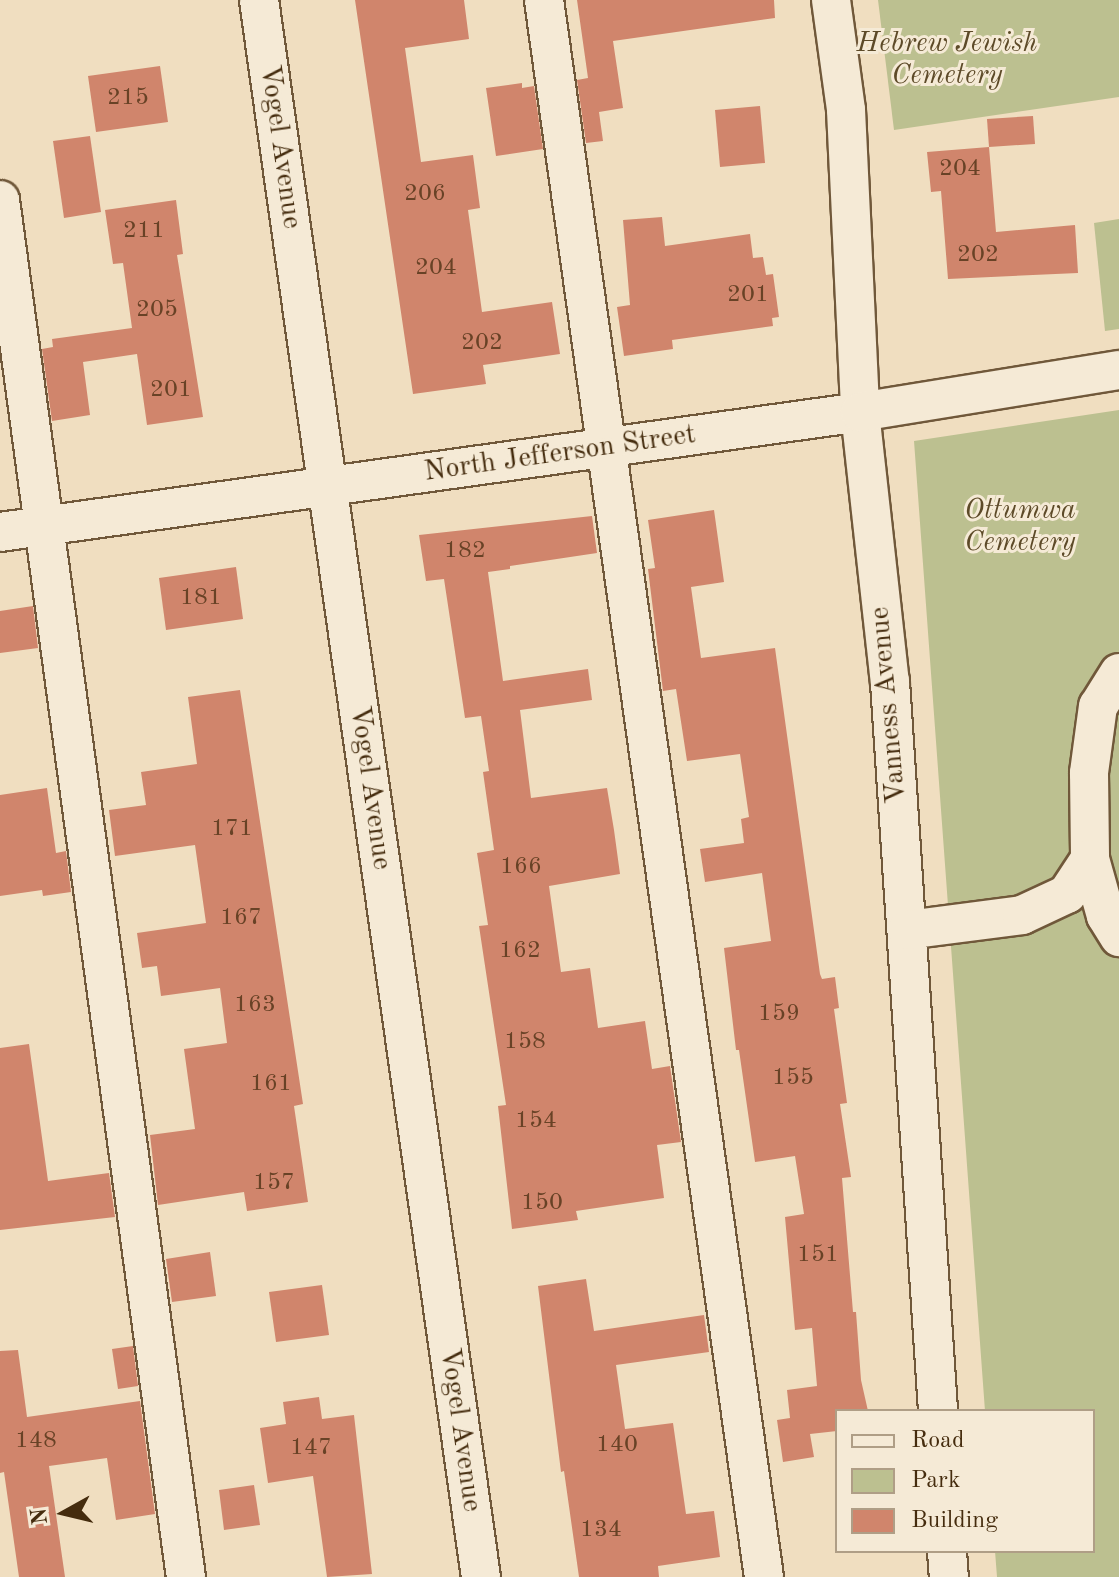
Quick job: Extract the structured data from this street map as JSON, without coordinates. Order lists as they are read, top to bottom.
{
  "streets": {
    "street": ["Vogel Avenue", "North Jefferson Street", "Vanness Avenue"]
  },
  "crossings": [
    ["Vogel Avenue", "North Jefferson Street"],
    ["North Jefferson Street", "Vanness Avenue"]
  ],
  "parks": ["Hebrew Jewish Cemetery", "Ottumwa Cemetery"],
  "house_numbers": [
    "215",
    "204",
    "206",
    "211",
    "202",
    "204",
    "201",
    "205",
    "202",
    "201",
    "182",
    "181",
    "171",
    "166",
    "167",
    "162",
    "163",
    "159",
    "158",
    "155",
    "161",
    "154",
    "157",
    "150",
    "151",
    "148",
    "140",
    "147",
    "134"
  ],
  "legend": ["Road", "Park", "Building"],
  "north": "left"
}
